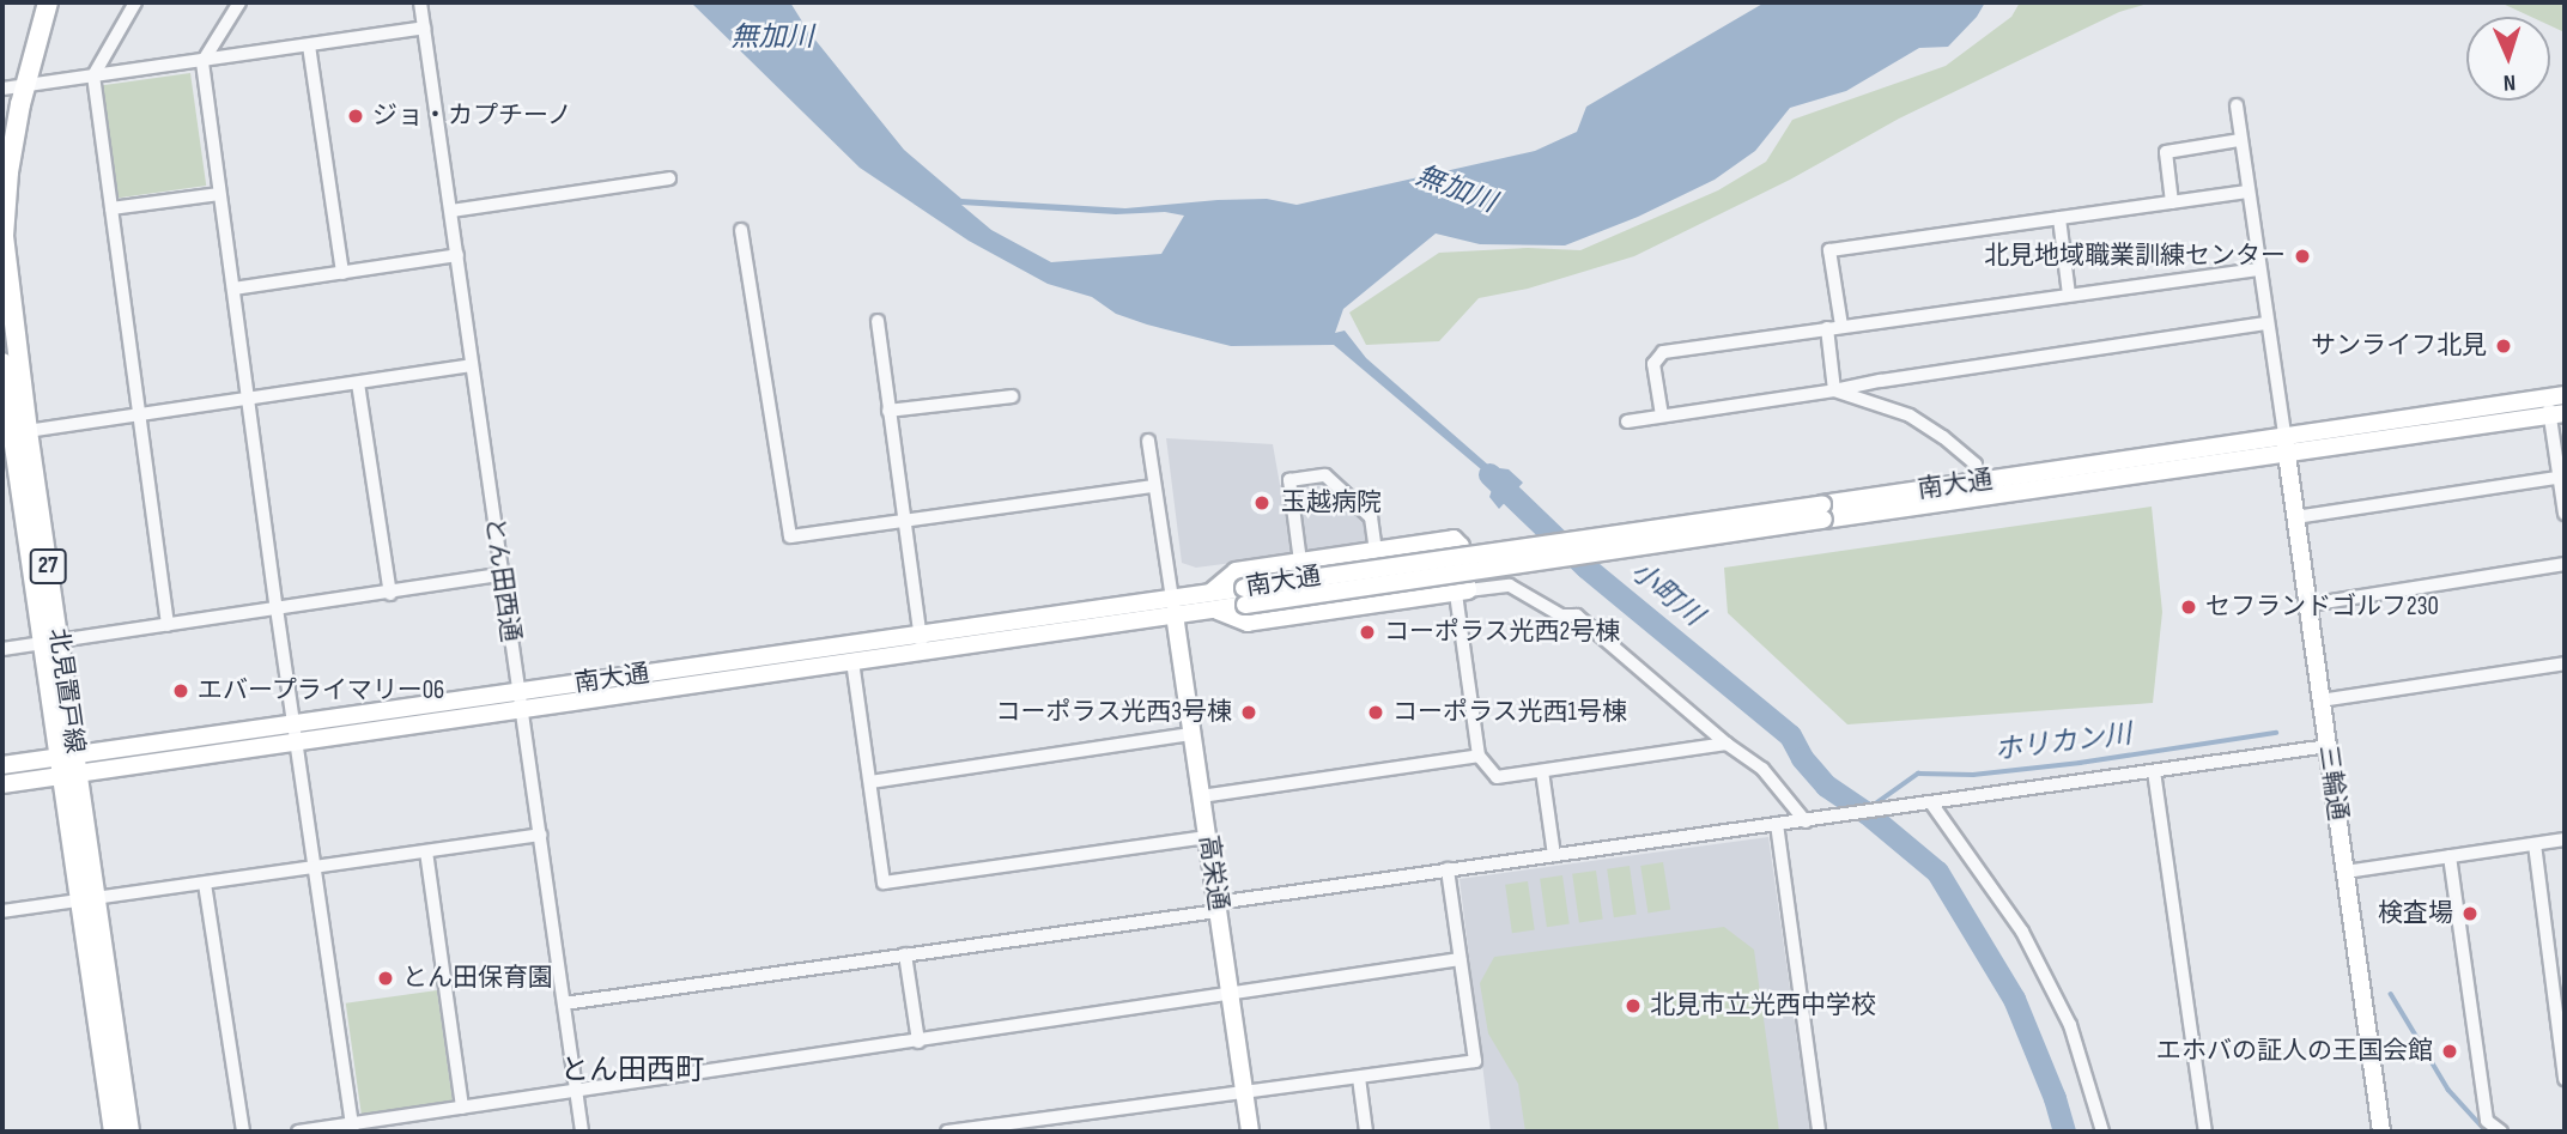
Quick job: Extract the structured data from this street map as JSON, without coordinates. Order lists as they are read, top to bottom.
{
  "streets": {
    "main road": ["27", "北見置戸線"],
    "street": [
      "南大通",
      "とん田西通",
      "三輪通",
      "高栄通"
    ]
  },
  "crossings": [
    ["南大通", "とん田西通"],
    ["南大通", "北見置戸線"],
    ["南大通", "三輪通"],
    ["南大通", "高栄通"]
  ],
  "districts": ["とん田西町"],
  "water": ["無加川", "小町川", "ホリカン川"],
  "places": [
    "ジョ・カプチーノ",
    "北見地域職業訓練センター",
    "サンライフ北見",
    "玉越病院",
    "セフランドゴルフ230",
    "コーポラス光西2号棟",
    "エバープライマリー06",
    "コーポラス光西3号棟",
    "コーポラス光西1号棟",
    "検査場",
    "とん田保育園",
    "北見市立光西中学校",
    "エホバの証人の王国会館"
  ],
  "north": "bottom"
}
